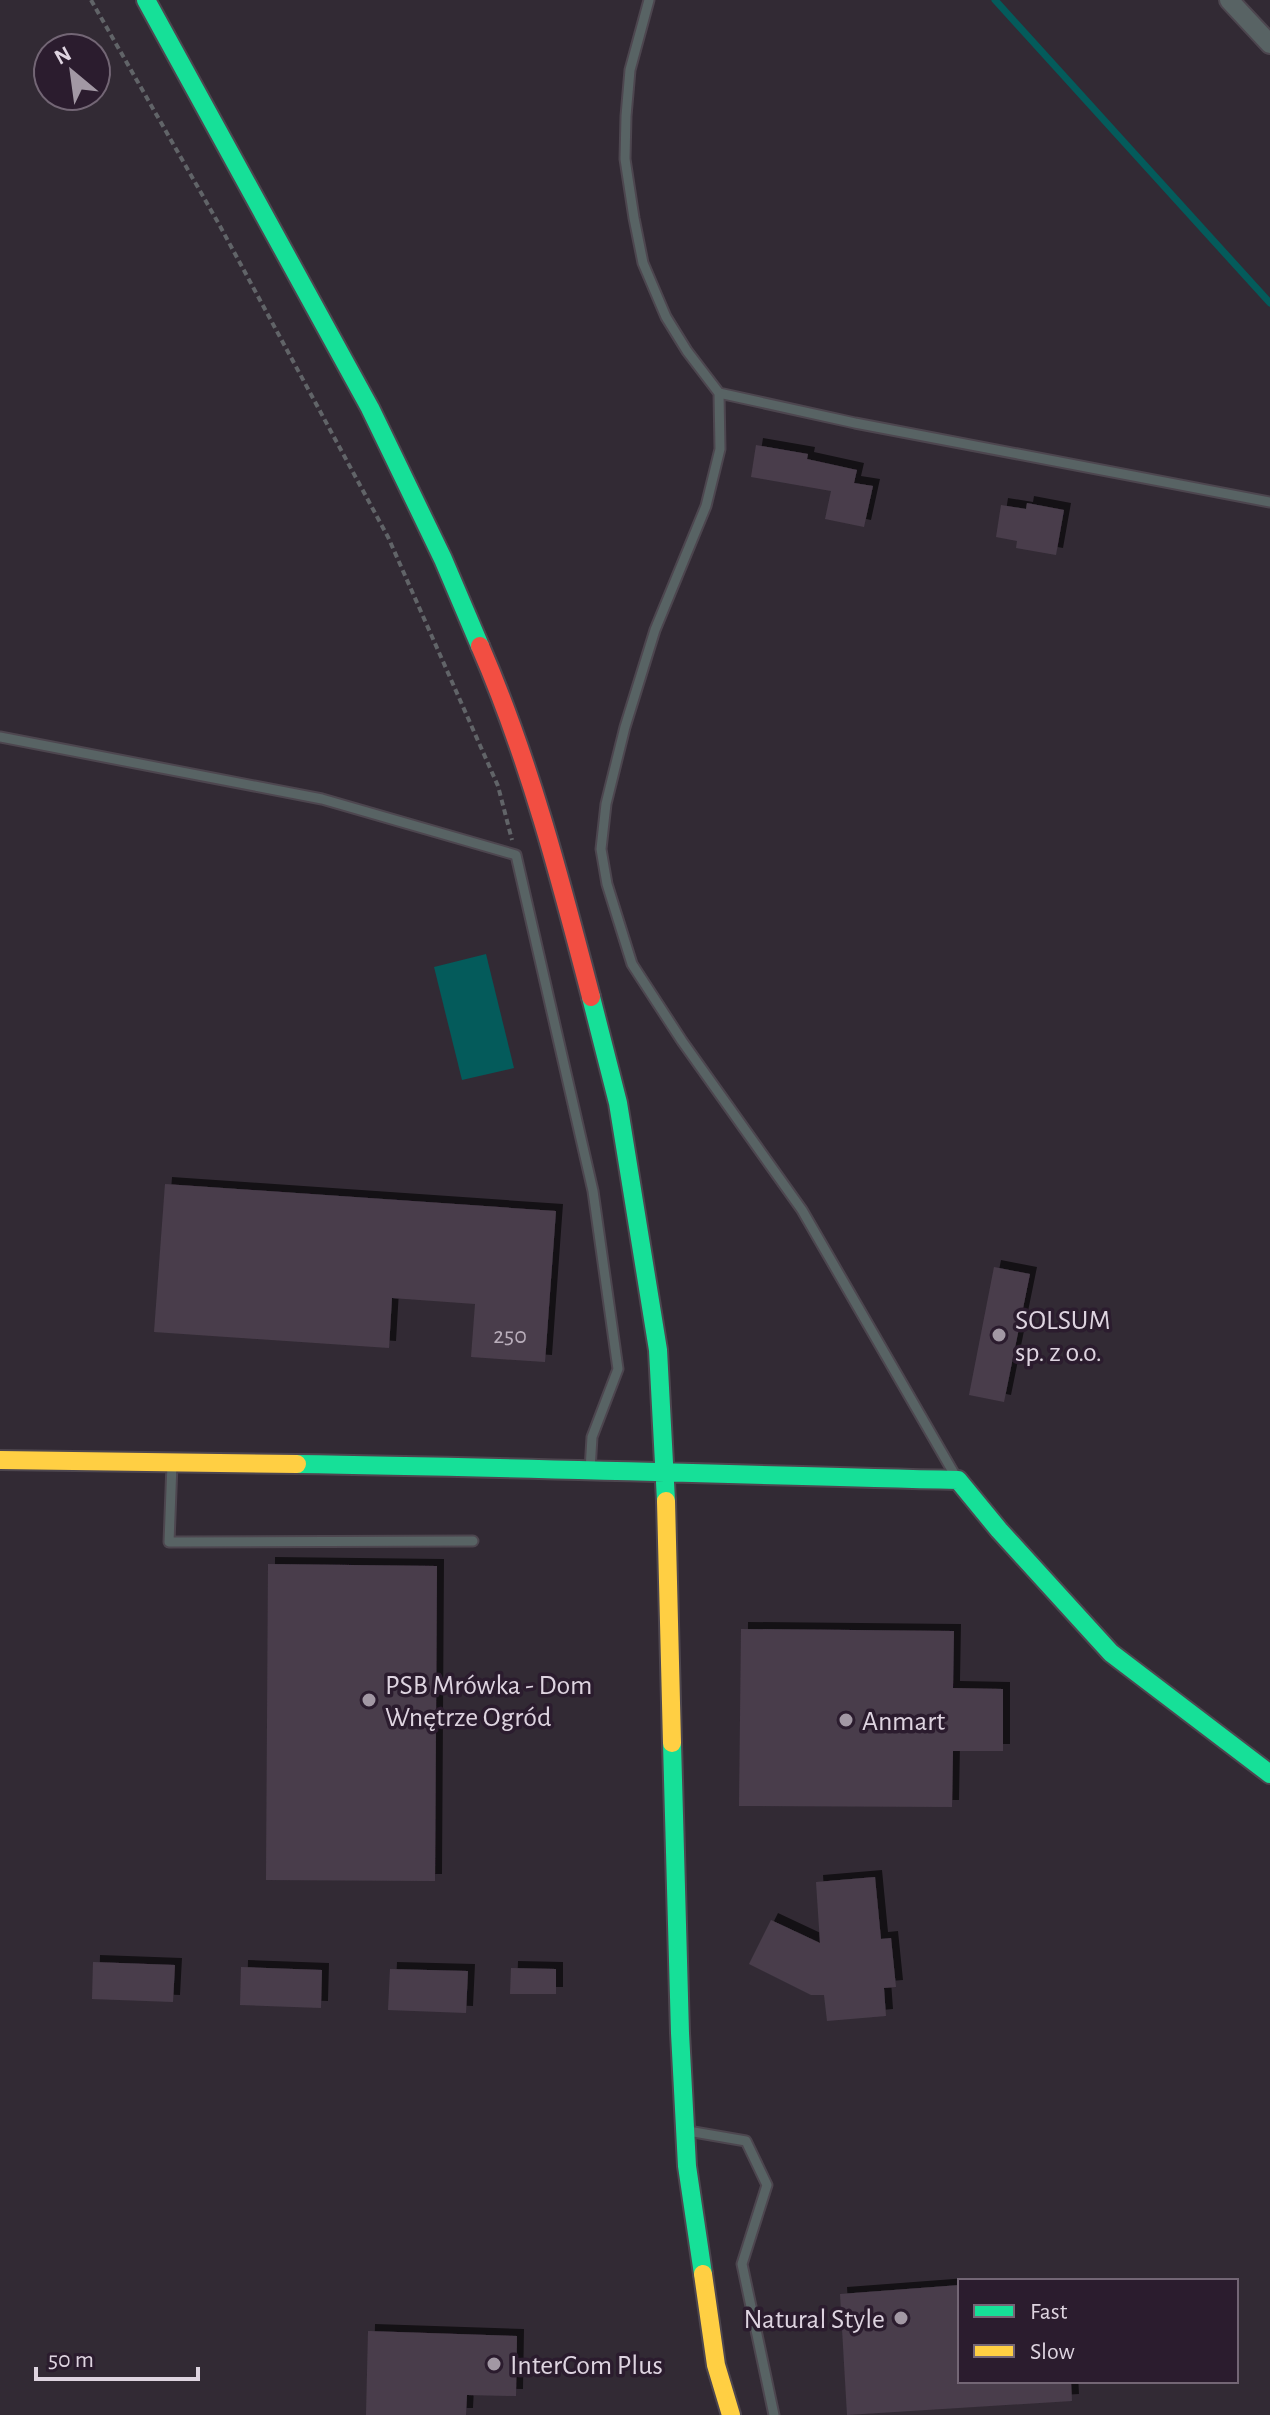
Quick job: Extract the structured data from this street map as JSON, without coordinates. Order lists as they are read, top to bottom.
{
  "places": [
    "SOLSUM sp. z o.o.",
    "PSB Mrówka - Dom Wnętrze Ogród",
    "Anmart",
    "Natural Style",
    "InterCom Plus"
  ],
  "house_numbers": ["250"],
  "legend": ["Fast", "Slow"],
  "scale_bar": "50 m",
  "north": "top left"
}
